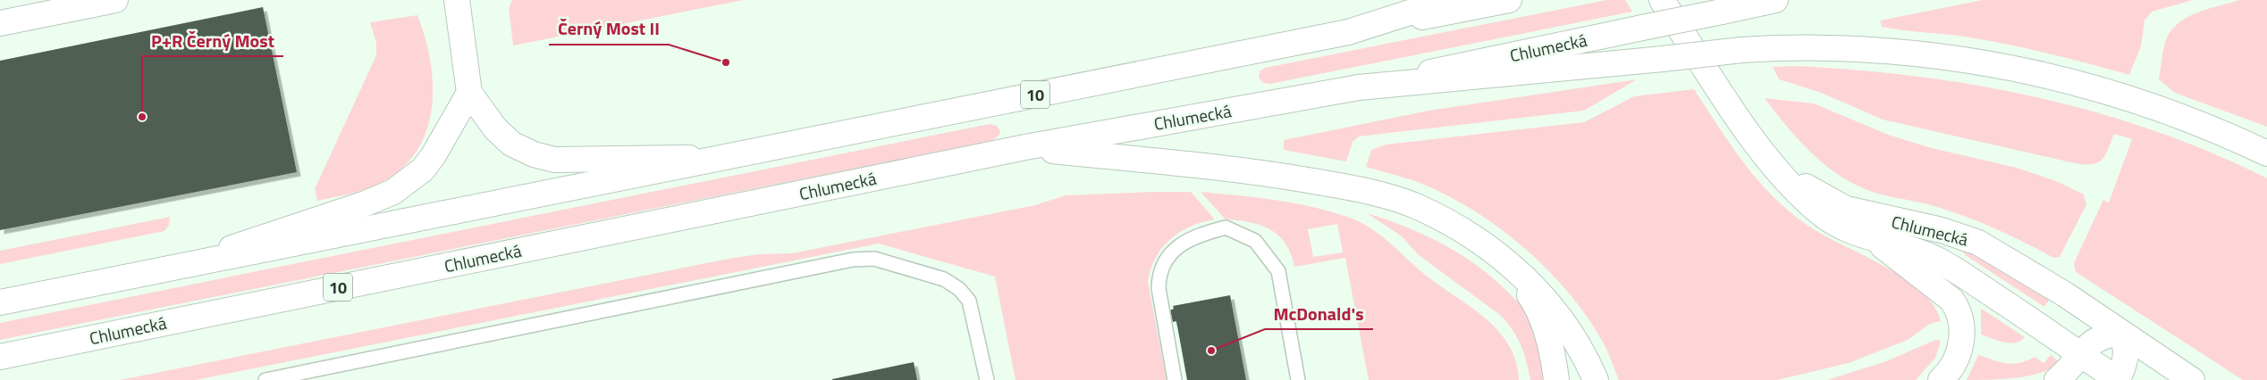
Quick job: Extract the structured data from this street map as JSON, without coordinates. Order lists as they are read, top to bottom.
{
  "streets": {
    "main road": ["Chlumecká", "10"]
  },
  "places": ["Černý Most II", "P+R Černý Most", "McDonald's"]
}
